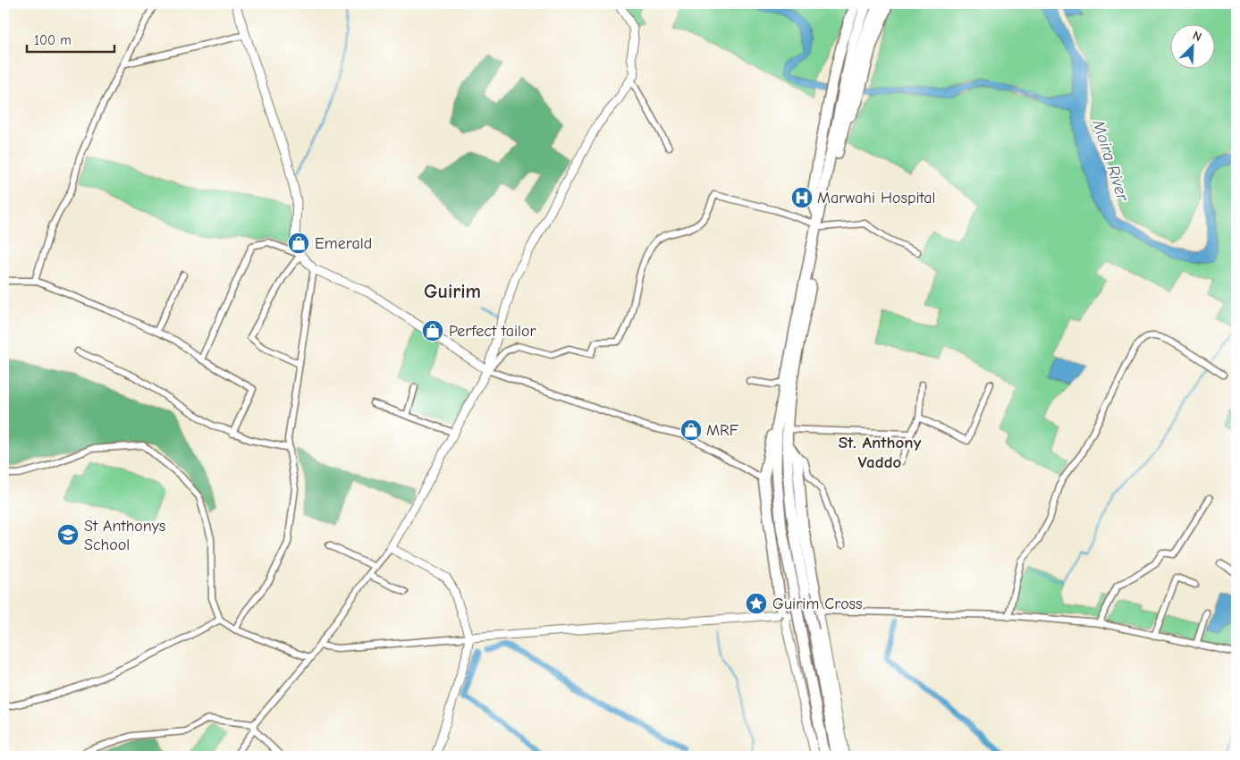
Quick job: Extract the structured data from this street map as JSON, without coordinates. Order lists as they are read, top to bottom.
{
  "districts": ["Guirim", "St. Anthony Vaddo"],
  "water": ["Moira River"],
  "places": {
    "hospital": ["Marwahi Hospital"],
    "shop": ["Emerald", "Perfect tailor", "MRF"],
    "school or university": ["St Anthonys School"],
    "place": ["Guirim Cross"]
  },
  "scale_bar": "100 m",
  "north": "top right"
}
